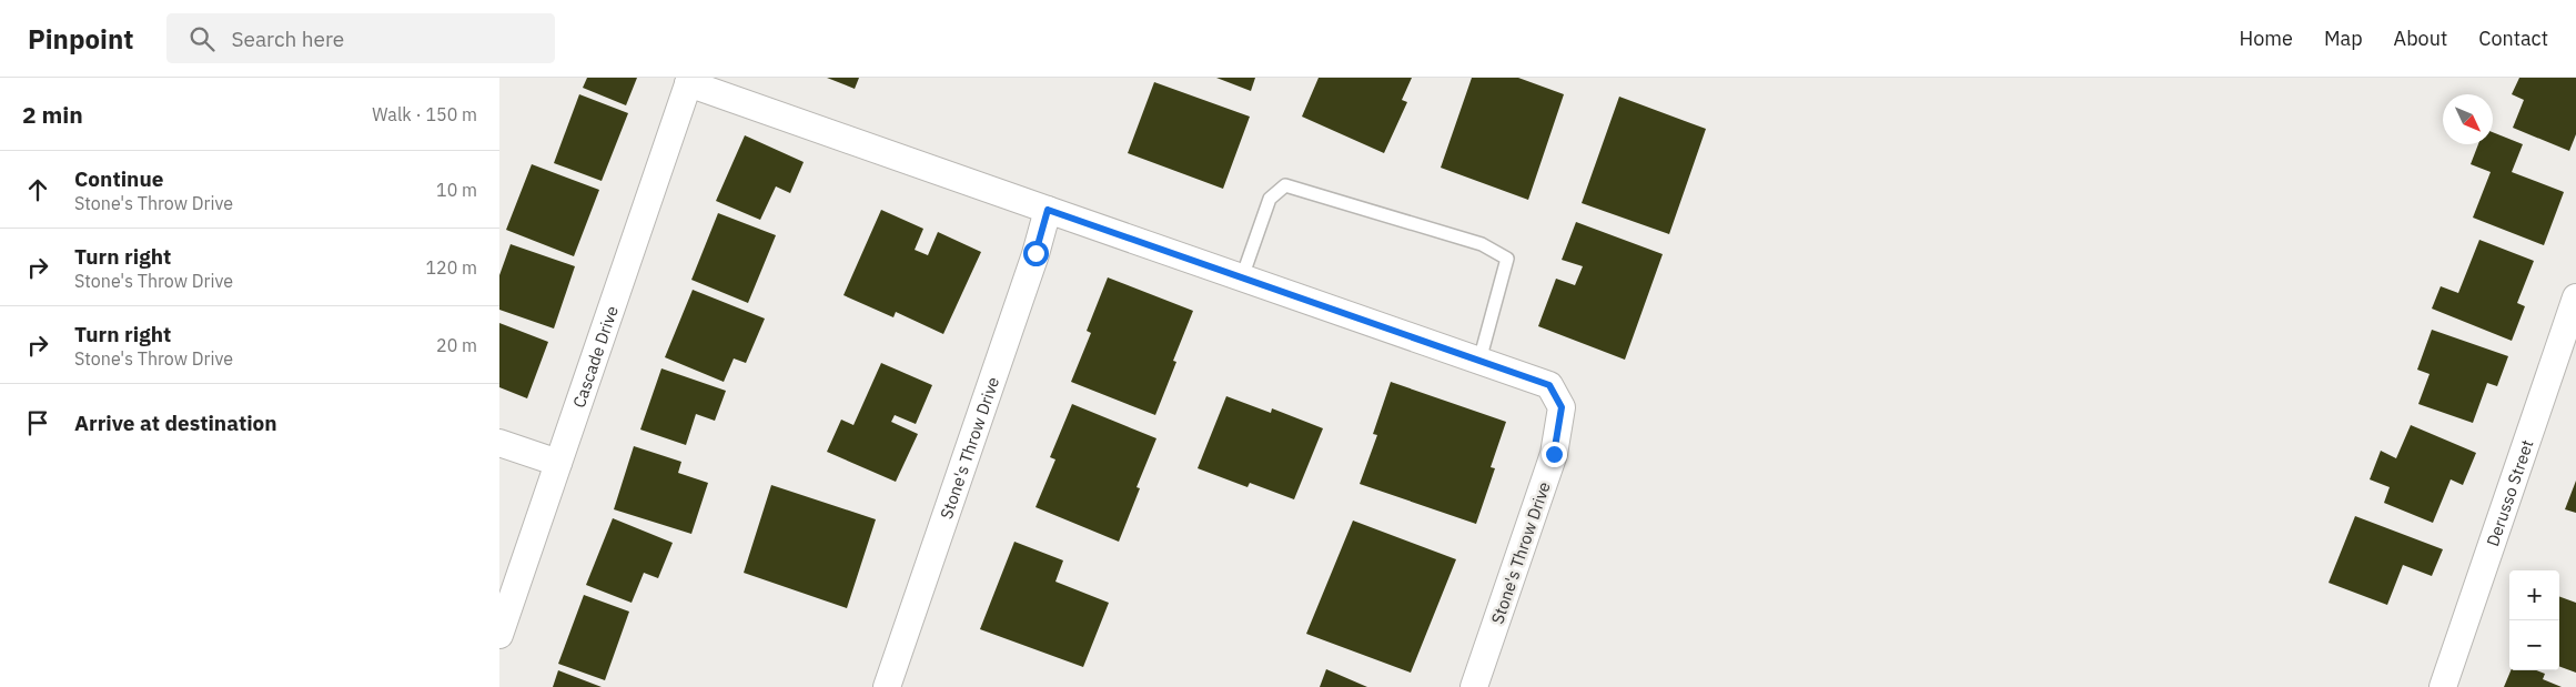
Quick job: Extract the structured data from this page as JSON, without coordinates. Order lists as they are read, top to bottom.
{
  "streets": {
    "street": ["Cascade Drive", "Stone's Throw Drive", "Derusso Street"]
  },
  "crossings": [
    ["Cascade Drive", "Stone's Throw Drive"]
  ],
  "north": "bottom right",
  "page": {
    "header": "Pinpoint",
    "search": "Search here",
    "nav": [
      "Home",
      "Map",
      "About",
      "Contact"
    ],
    "heading": ["2 min", "Walk · 150 m"],
    "list": [
      ["Continue", "Stone's Throw Drive", "10 m"],
      ["Turn right", "Stone's Throw Drive", "120 m"],
      ["Turn right", "Stone's Throw Drive", "20 m"],
      "Arrive at destination"
    ],
    "map_buttons": ["+", "−"]
  }
}
